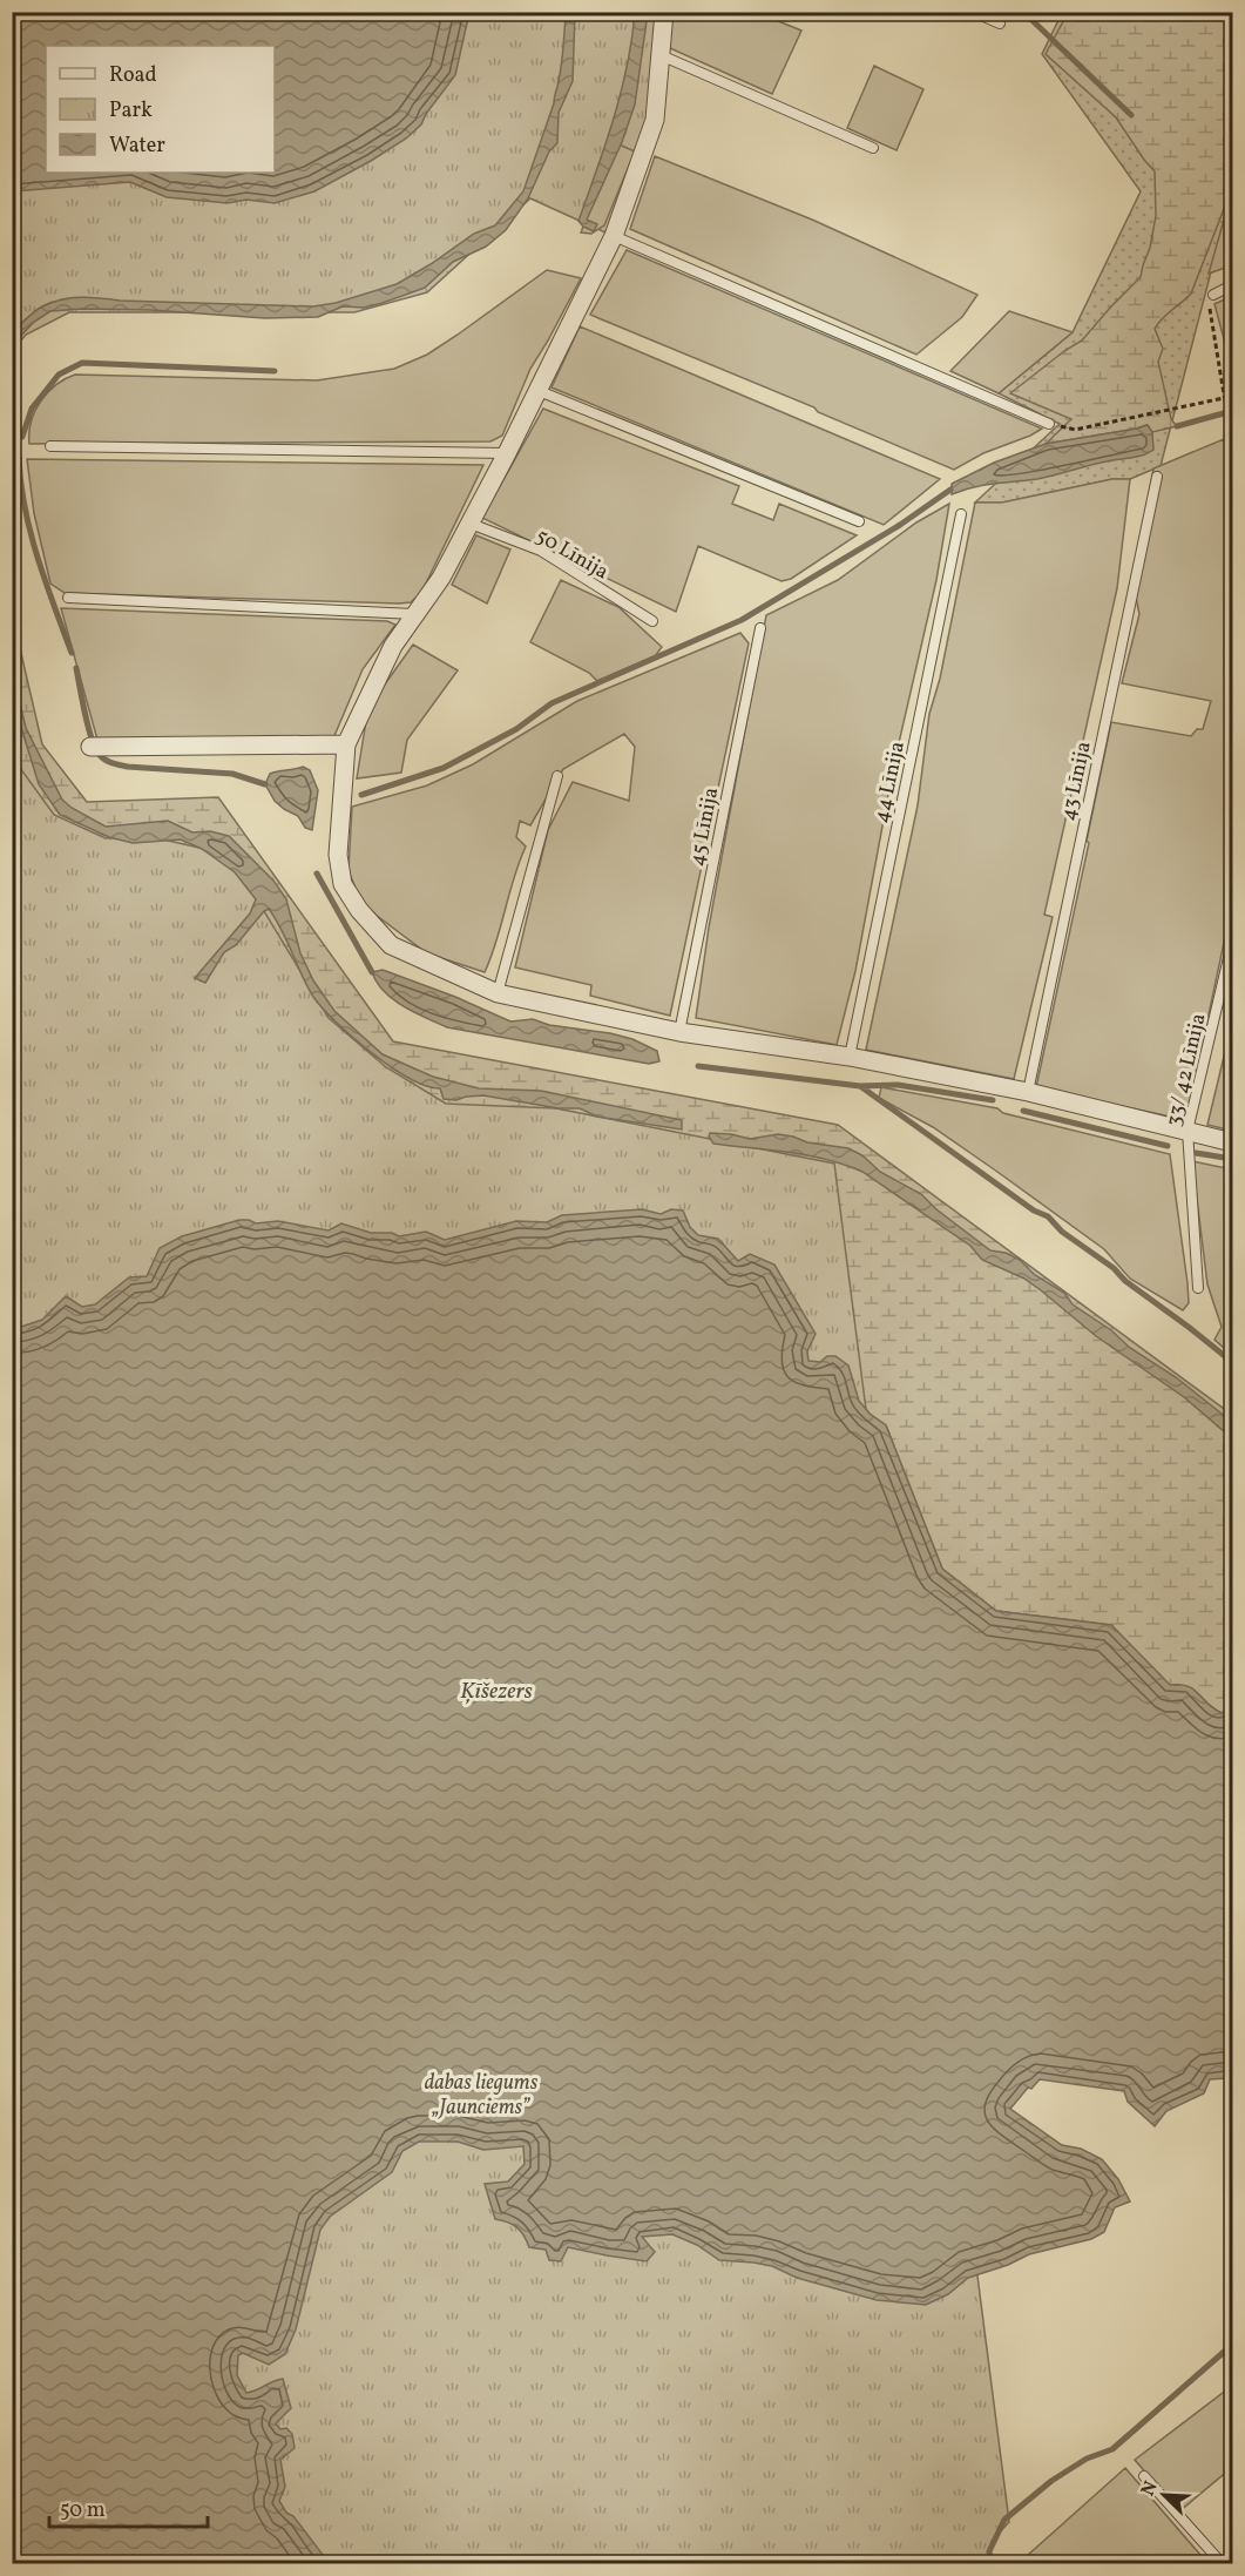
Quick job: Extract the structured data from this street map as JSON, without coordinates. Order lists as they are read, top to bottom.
{
  "streets": {
    "lane": [
      "50 Līnija",
      "43 Līnija",
      "44 Līnija",
      "45 Līnija",
      "33/ 42 Līnija"
    ]
  },
  "water": ["Ķīšezers"],
  "parks": ["dabas liegums „Jaunciems”"],
  "legend": ["Road", "Park", "Water"],
  "scale_bar": "50 m",
  "north": "top left"
}
